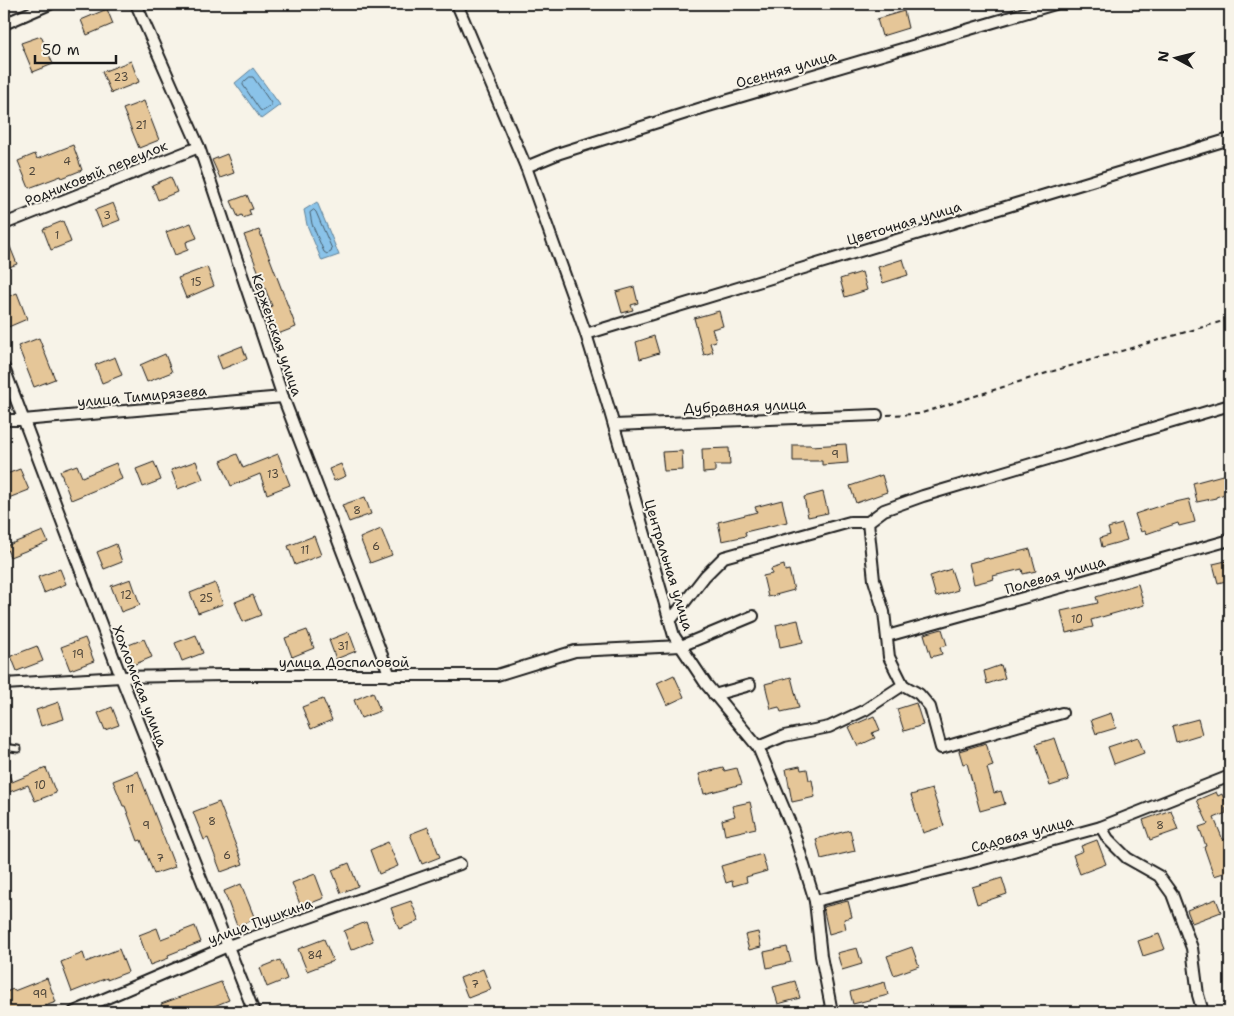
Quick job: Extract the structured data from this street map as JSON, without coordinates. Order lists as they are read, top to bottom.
{
  "streets": {
    "street": [
      "Осенняя улица",
      "Родниковый переулок",
      "Цветочная улица",
      "Керженская улица",
      "улица Тимирязева",
      "Дубравная улица",
      "Центральная улица",
      "Полевая улица",
      "улица Доспаловой",
      "Хохломская улица",
      "Садовая улица",
      "улица Пушкина"
    ]
  },
  "crossings": [
    ["Осенняя улица", "Центральная улица"],
    ["Родниковый переулок", "Керженская улица"],
    ["Цветочная улица", "Центральная улица"],
    ["Керженская улица", "улица Тимирязева"],
    ["Керженская улица", "улица Доспаловой"],
    ["улица Тимирязева", "Хохломская улица"],
    ["Дубравная улица", "Центральная улица"],
    ["Центральная улица", "улица Доспаловой"],
    ["Центральная улица", "Садовая улица"],
    ["улица Доспаловой", "Хохломская улица"],
    ["Хохломская улица", "улица Пушкина"]
  ],
  "house_numbers": [
    "23",
    "21",
    "4",
    "2",
    "3",
    "1",
    "15",
    "9",
    "13",
    "8",
    "6",
    "11",
    "12",
    "25",
    "10",
    "31",
    "19",
    "10",
    "11",
    "8",
    "9",
    "8",
    "6",
    "7",
    "84",
    "7",
    "99"
  ],
  "scale_bar": "50 m",
  "north": "left"
}
